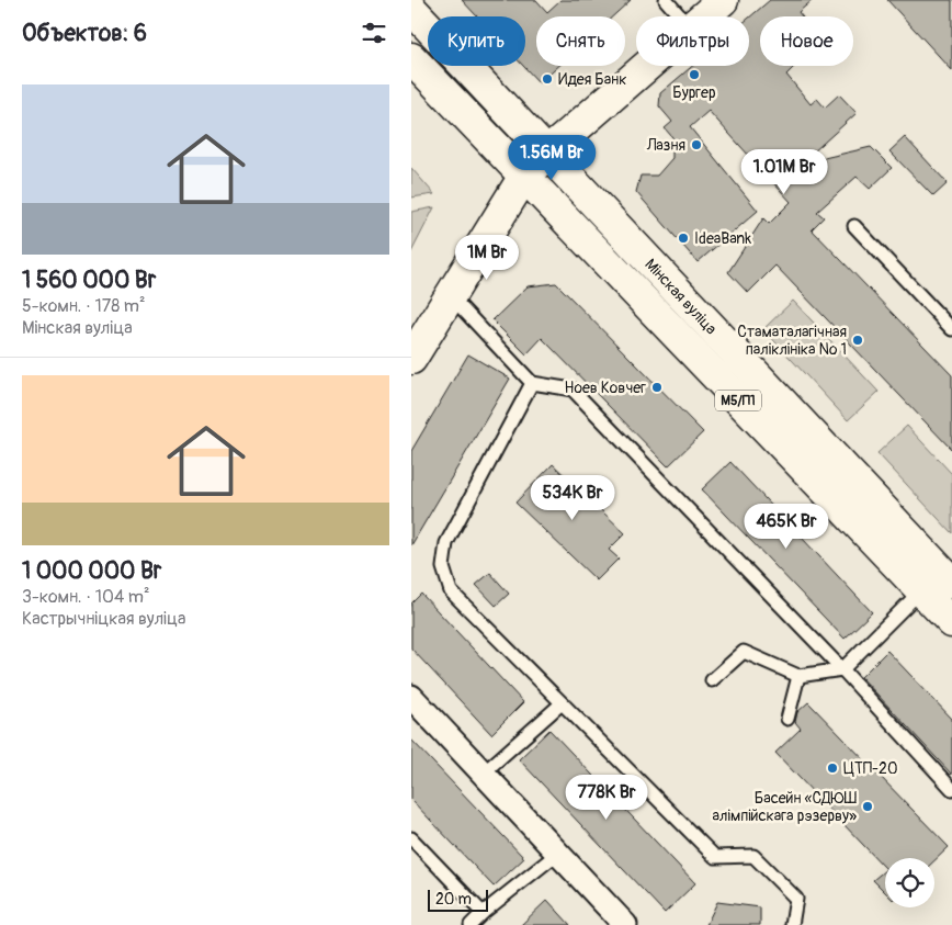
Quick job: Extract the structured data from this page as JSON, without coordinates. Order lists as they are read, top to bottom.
{
  "streets": {
    "main road": ["Мінская вуліца", "М5/П1"]
  },
  "places": [
    "Бургер",
    "Идея Банк",
    "Лазня",
    "IdeaBank",
    "Стаматалагічная паліклініка № 1",
    "Ноев Ковчег",
    "ЦТП-20",
    "Басейн «СДЮШ алімпійскага рэзерву»"
  ],
  "scale_bar": "20 m",
  "page": {
    "heading": "Объектов: 6",
    "chip": [
      "Купить",
      "Снять",
      "Фильтры",
      "Новое"
    ],
    "list": [
      {
        "name": "1 560 000 Br",
        "note": "5-комн. · 178 m² · Мінская вуліца"
      },
      {
        "name": "1 000 000 Br",
        "note": "3-комн. · 104 m² · Кастрычніцкая вуліца"
      }
    ],
    "price": [
      "1.56M Br",
      "1.01M Br",
      "1M Br",
      "534K Br",
      "465K Br",
      "778K Br"
    ],
    "scale": "20 m"
  }
}
